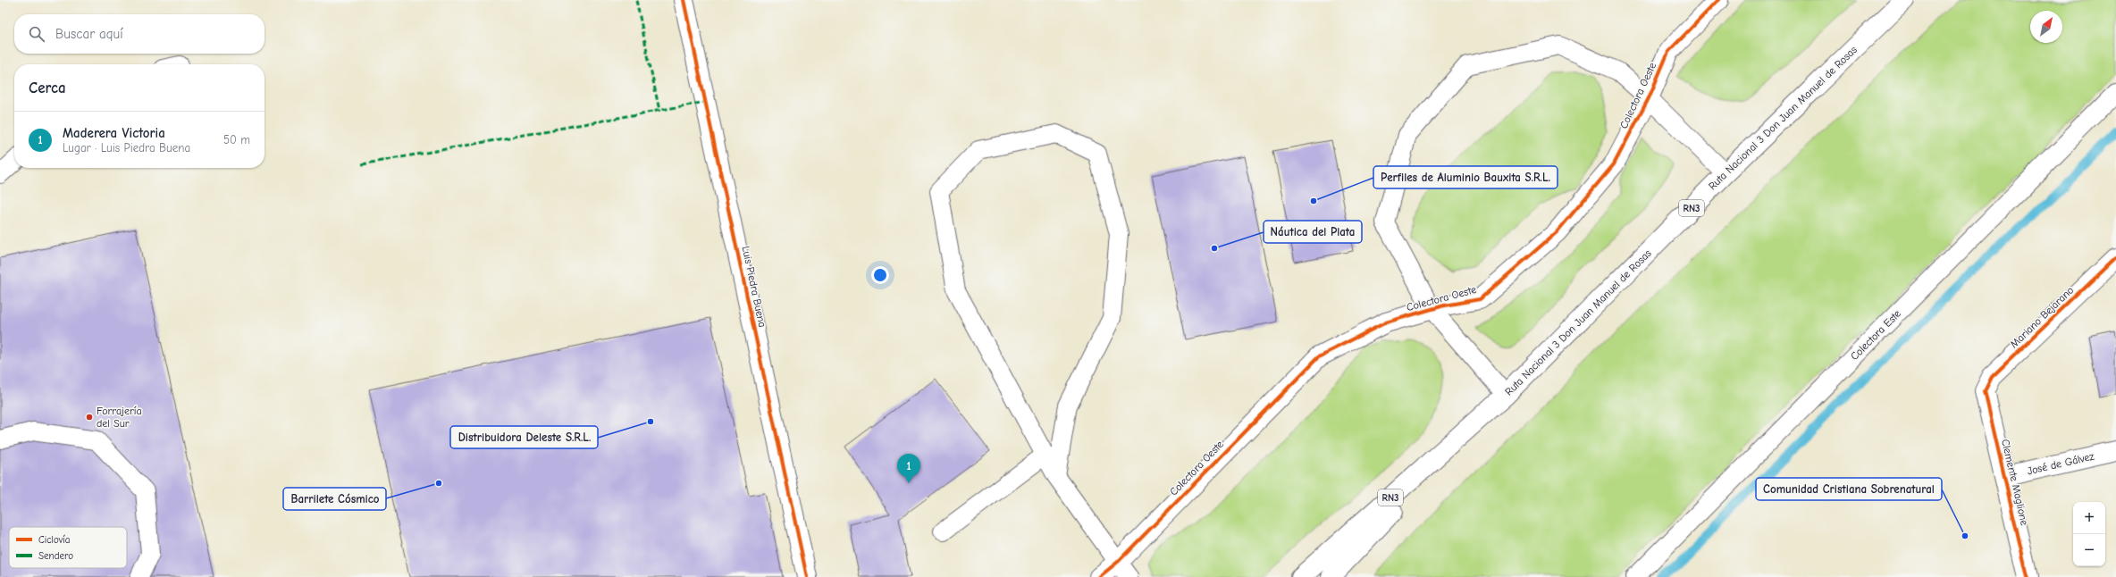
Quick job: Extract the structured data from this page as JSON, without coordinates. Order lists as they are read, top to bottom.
{
  "streets": {
    "main road": [
      "Colectora Oeste",
      "Ruta Nacional 3 Don Juan Manuel de Rosas",
      "RN3",
      "Luis Piedra Buena",
      "Mariano Bejarano",
      "José de Gálvez",
      "Clemente Maglione"
    ],
    "lane": ["Colectora Este"]
  },
  "crossings": [
    ["Mariano Bejarano", "Clemente Maglione"],
    ["José de Gálvez", "Clemente Maglione"]
  ],
  "places": [
    "Perfiles de Aluminio Bauxita S.R.L.",
    "Náutica del Plata",
    "Forrajería del Sur",
    "Distribuidora Deleste S.R.L.",
    "Barrilete Cósmico",
    "Comunidad Cristiana Sobrenatural"
  ],
  "legend": ["Ciclovía", "Sendero"],
  "north": "top right",
  "page": {
    "search": "Buscar aquí",
    "heading": "Cerca",
    "list": [
      {
        "mark": "1",
        "name": "Maderera Victoria",
        "note": "Lugar · Luis Piedra Buena",
        "value": "50 m"
      }
    ],
    "pins": "1",
    "map_buttons": ["+", "−"]
  }
}
